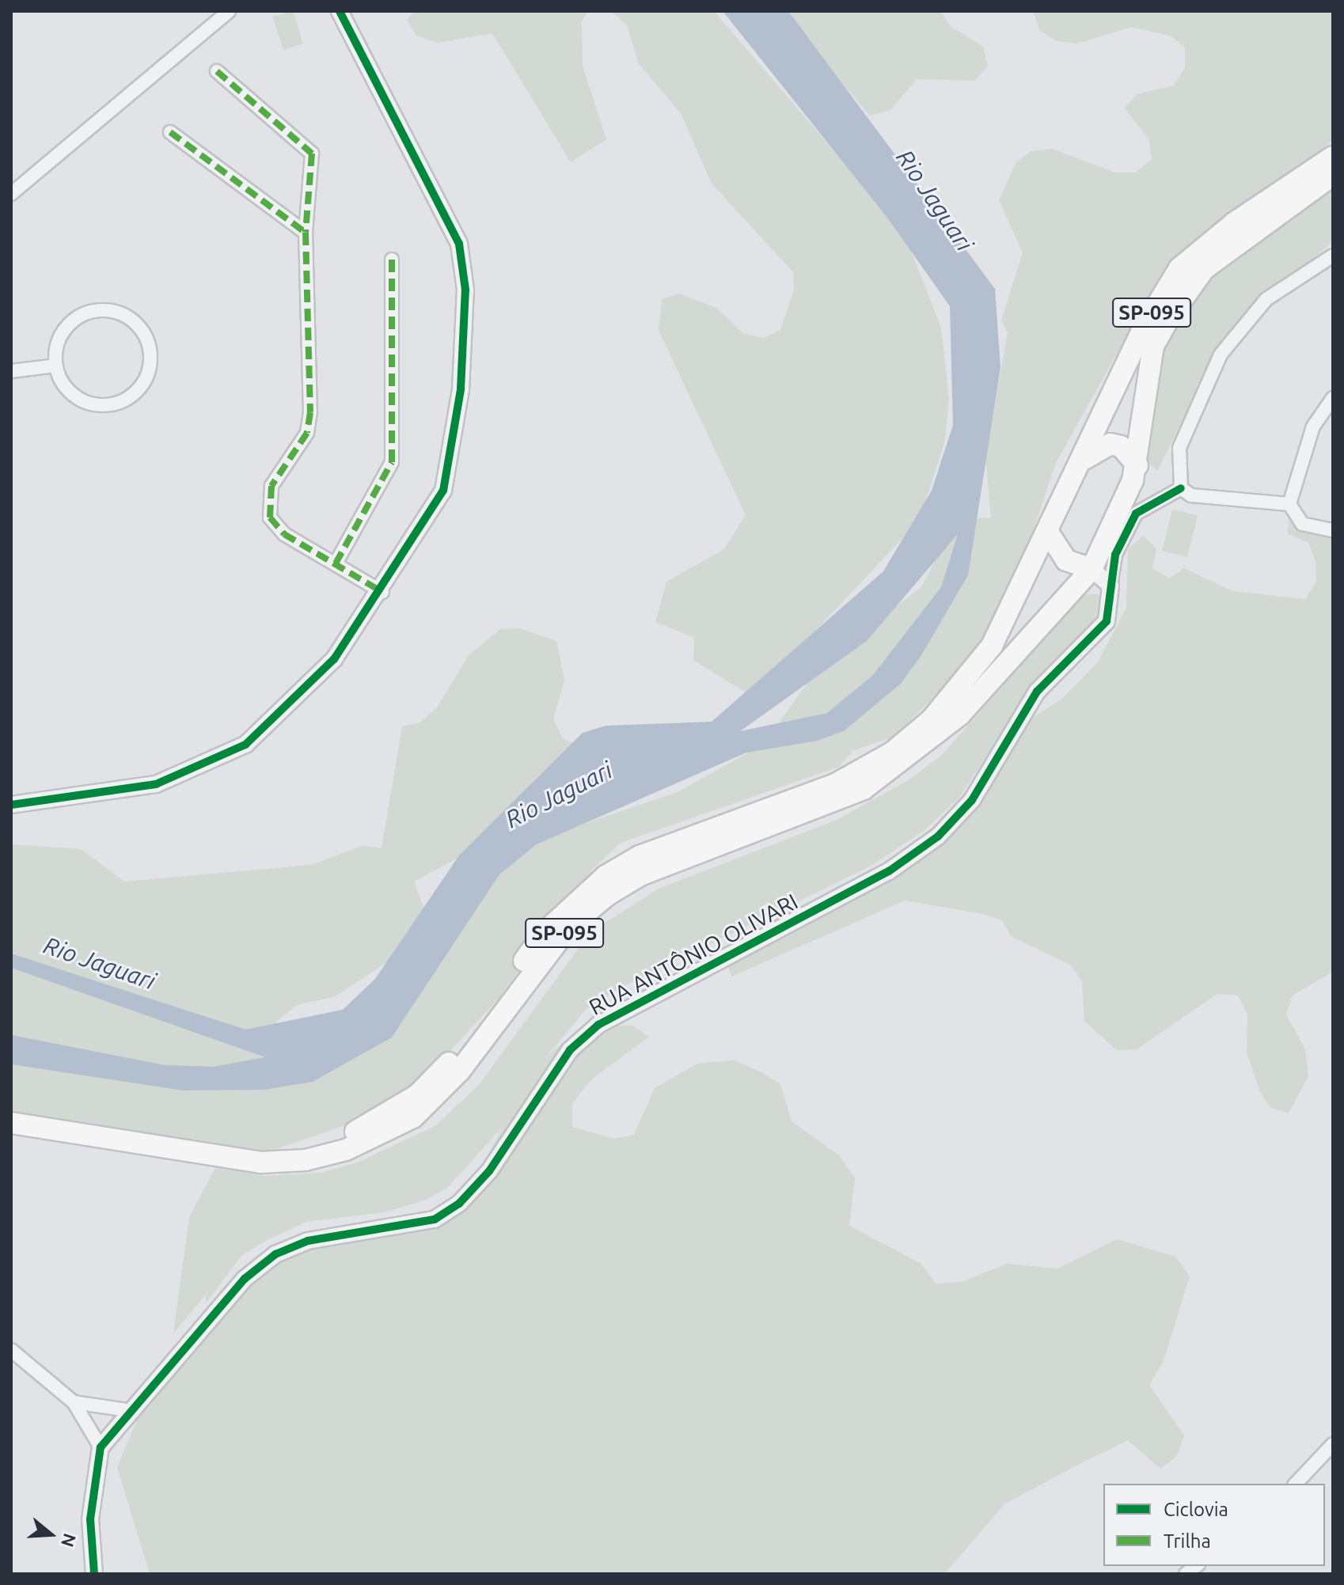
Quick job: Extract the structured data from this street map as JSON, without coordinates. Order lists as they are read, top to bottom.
{
  "streets": {
    "main road": ["SP-095"],
    "street": ["RUA ANTÔNIO OLIVARI"]
  },
  "water": ["Rio Jaguari"],
  "legend": ["Ciclovia", "Trilha"],
  "north": "right"
}
